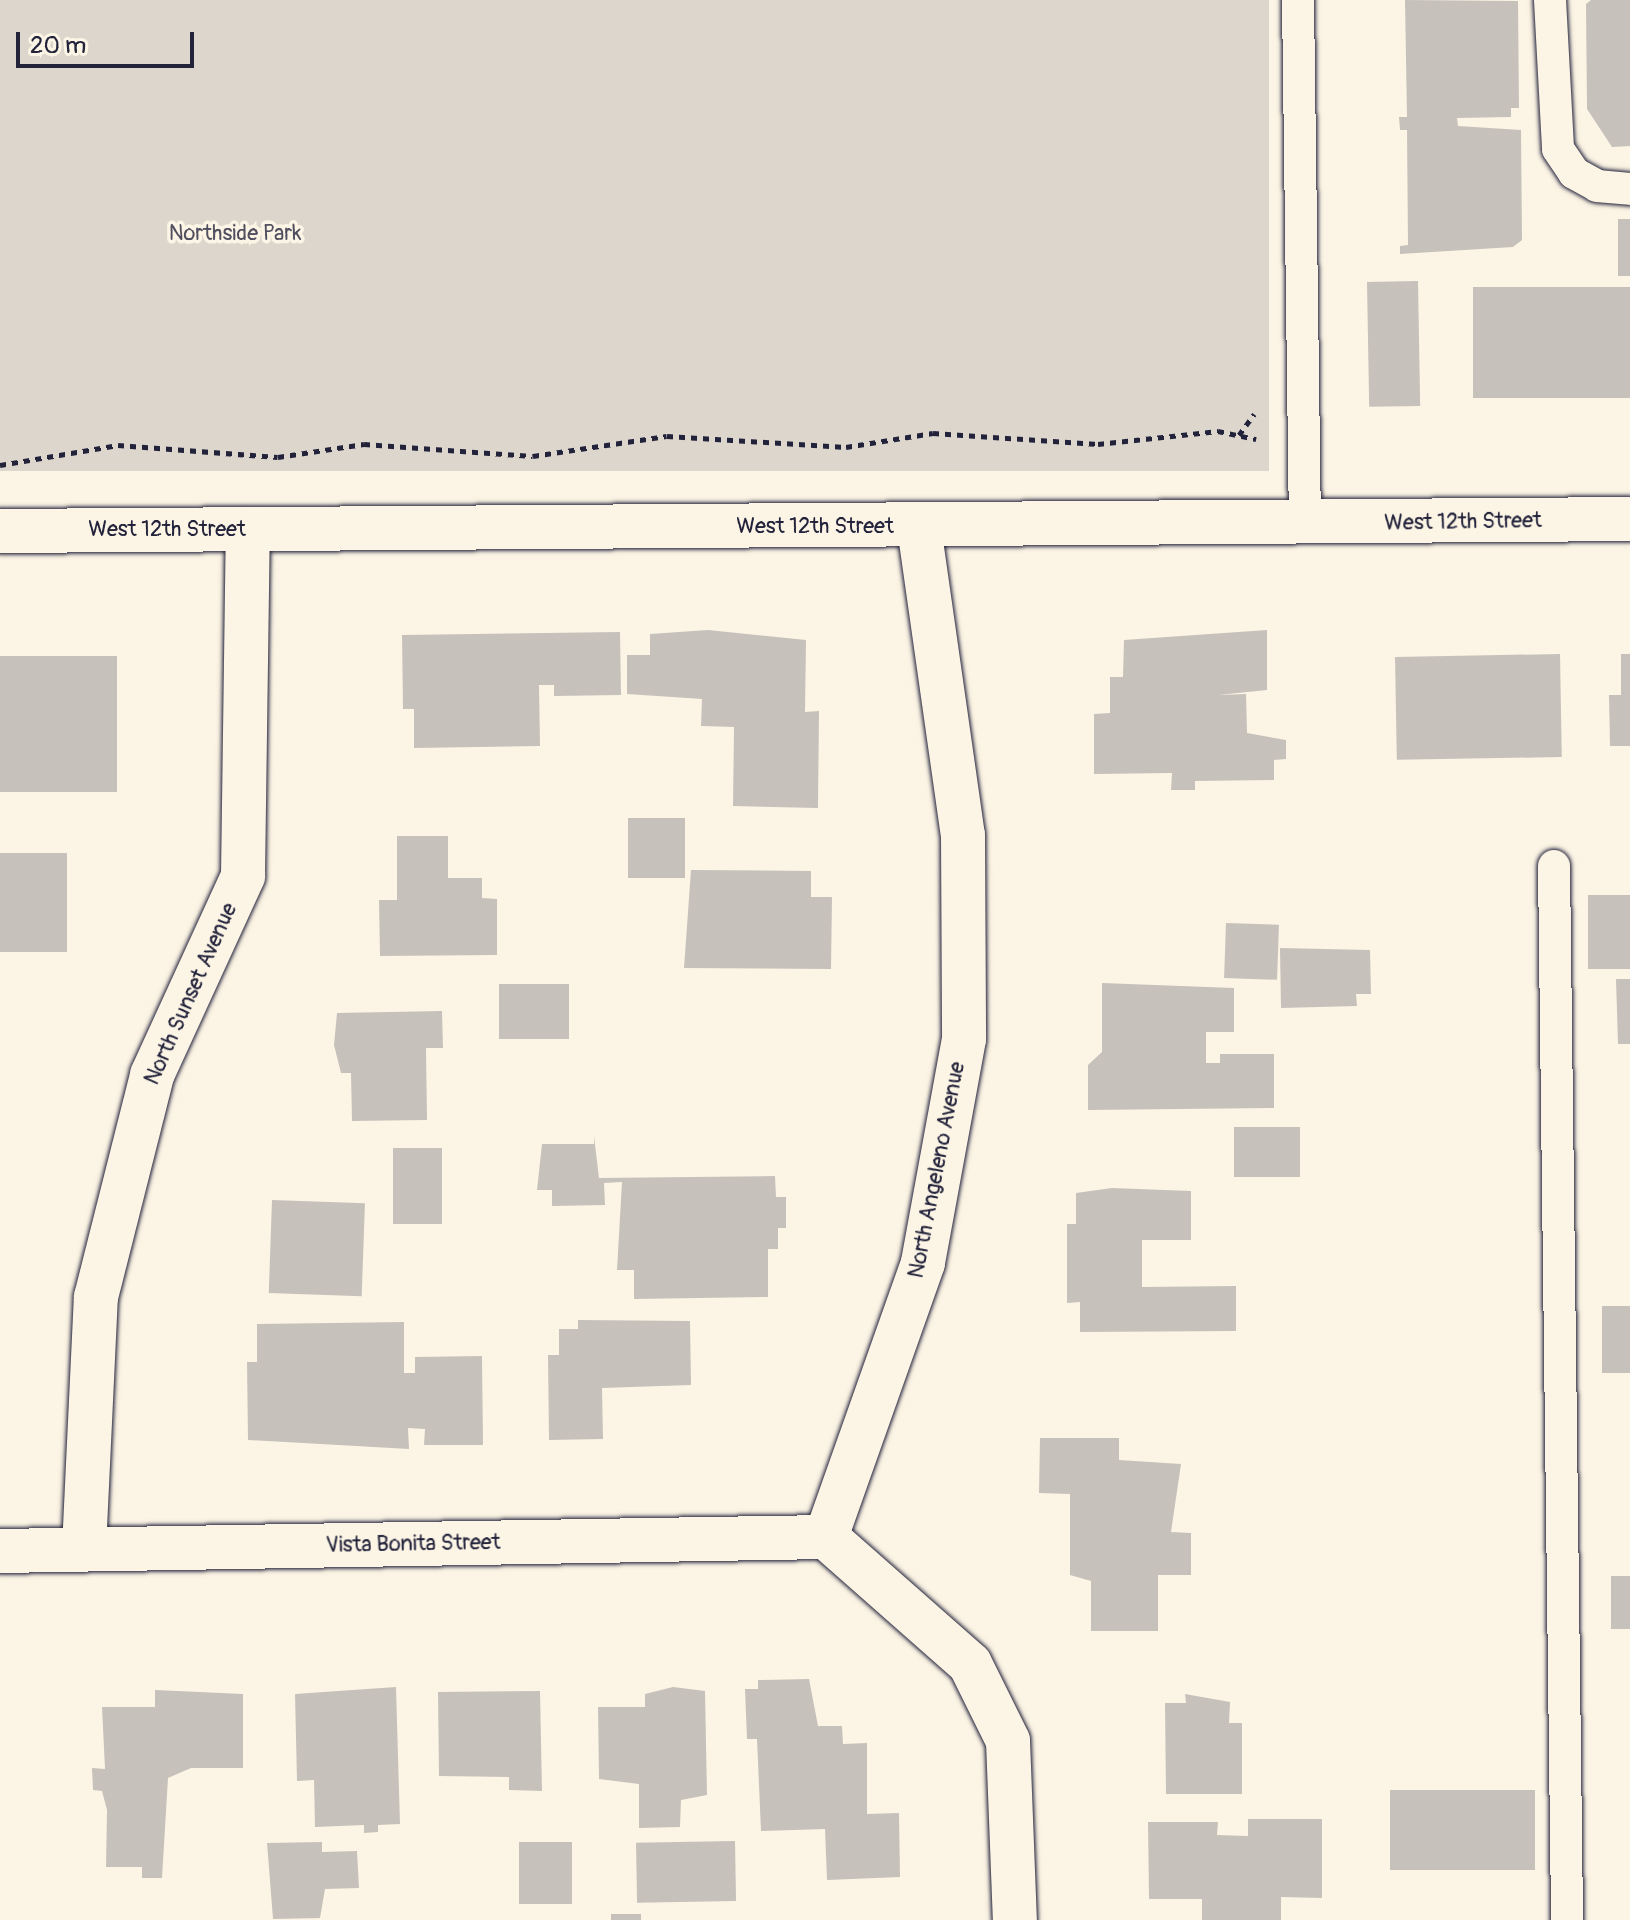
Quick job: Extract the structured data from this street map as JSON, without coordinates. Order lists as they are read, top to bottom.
{
  "streets": {
    "street": [
      "West 12th Street",
      "North Sunset Avenue",
      "North Angeleno Avenue",
      "Vista Bonita Street"
    ]
  },
  "crossings": [
    ["West 12th Street", "North Sunset Avenue"],
    ["West 12th Street", "North Angeleno Avenue"],
    ["North Sunset Avenue", "Vista Bonita Street"],
    ["North Angeleno Avenue", "Vista Bonita Street"]
  ],
  "parks": ["Northside Park"],
  "scale_bar": "20 m"
}
